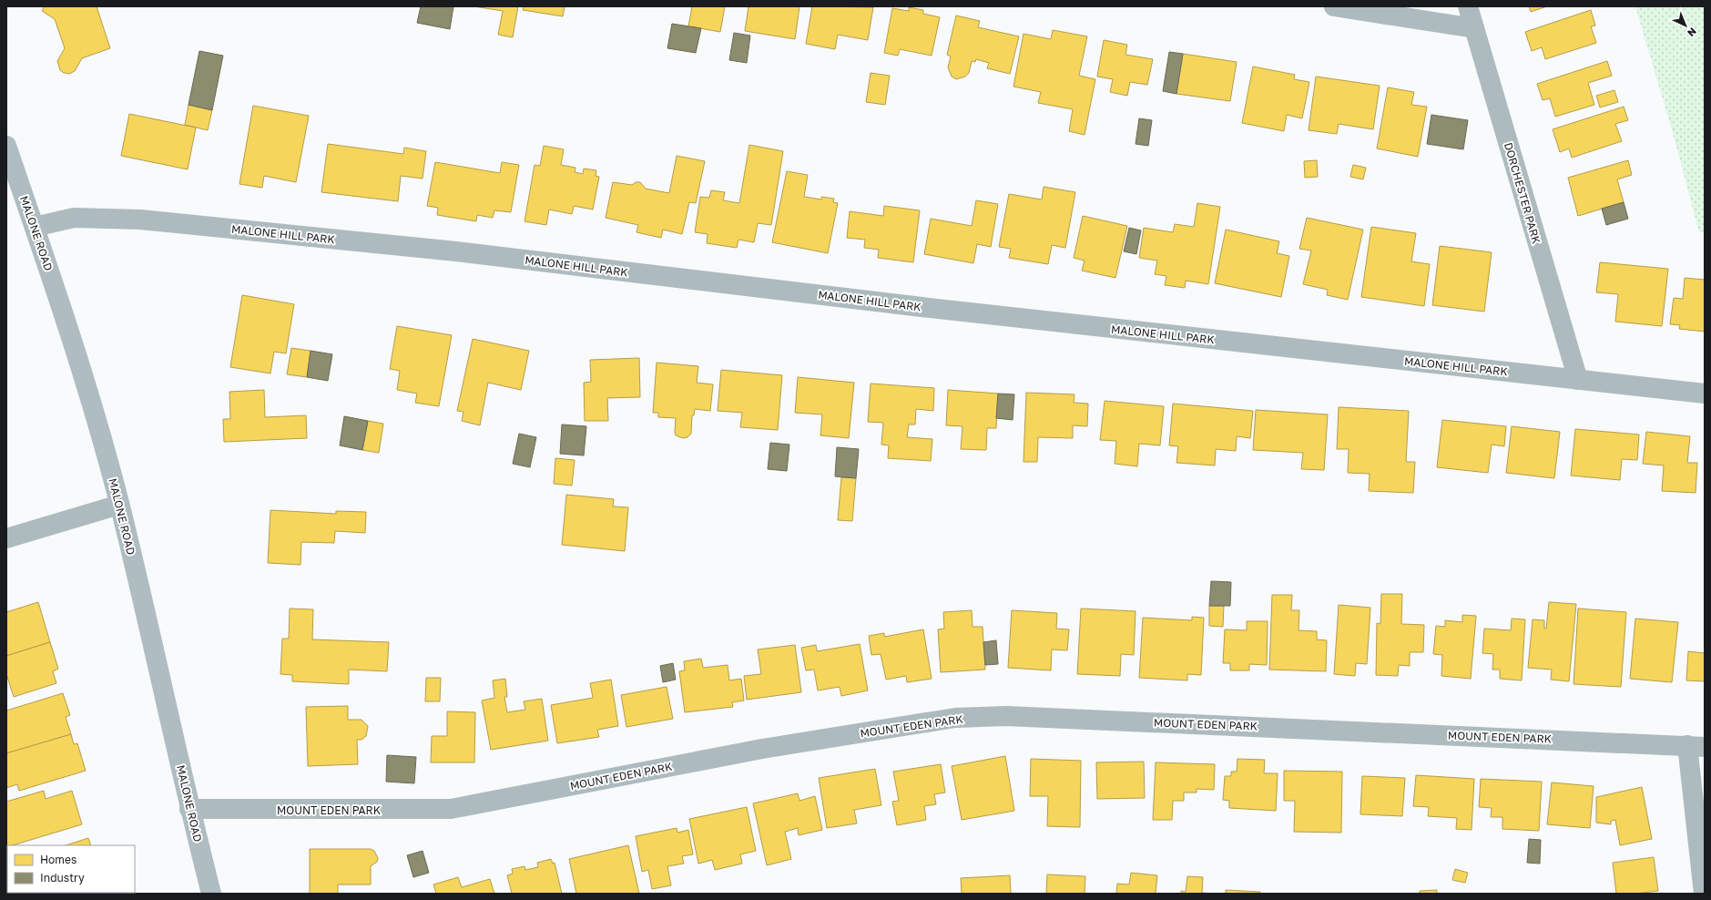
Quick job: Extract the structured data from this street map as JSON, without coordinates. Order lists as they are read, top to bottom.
{
  "streets": {
    "highway": ["MALONE ROAD"],
    "street": ["DORCHESTER PARK", "MALONE HILL PARK", "MOUNT EDEN PARK"]
  },
  "crossings": [
    ["DORCHESTER PARK", "MALONE HILL PARK"],
    ["MALONE ROAD", "MALONE HILL PARK"],
    ["MALONE ROAD", "MOUNT EDEN PARK"]
  ],
  "legend": ["Homes", "Industry"],
  "north": "bottom right"
}
